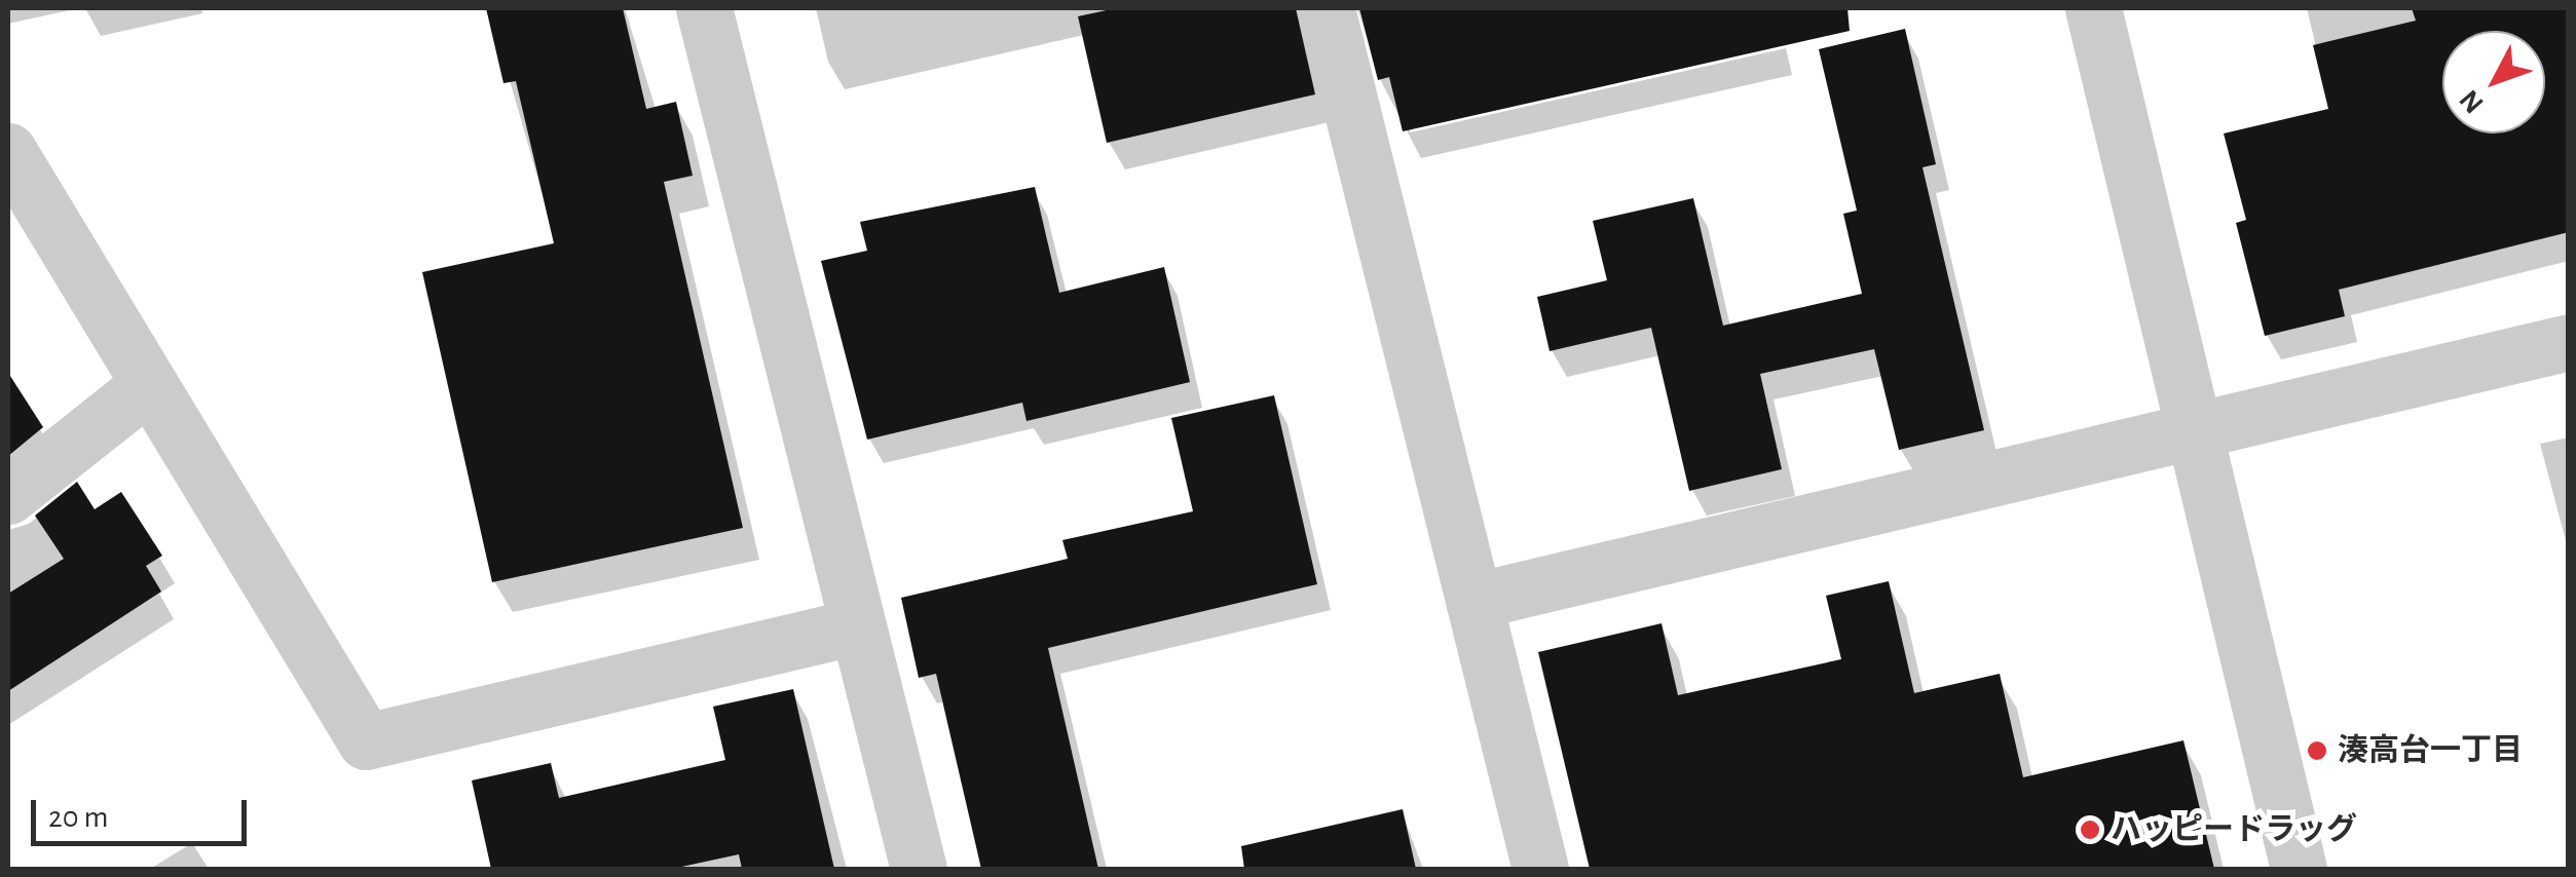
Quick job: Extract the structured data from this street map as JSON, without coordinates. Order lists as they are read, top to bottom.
{
  "places": ["湊高台一丁目", "ハッピードラッグ"],
  "scale_bar": "20 m",
  "north": "bottom left"
}
